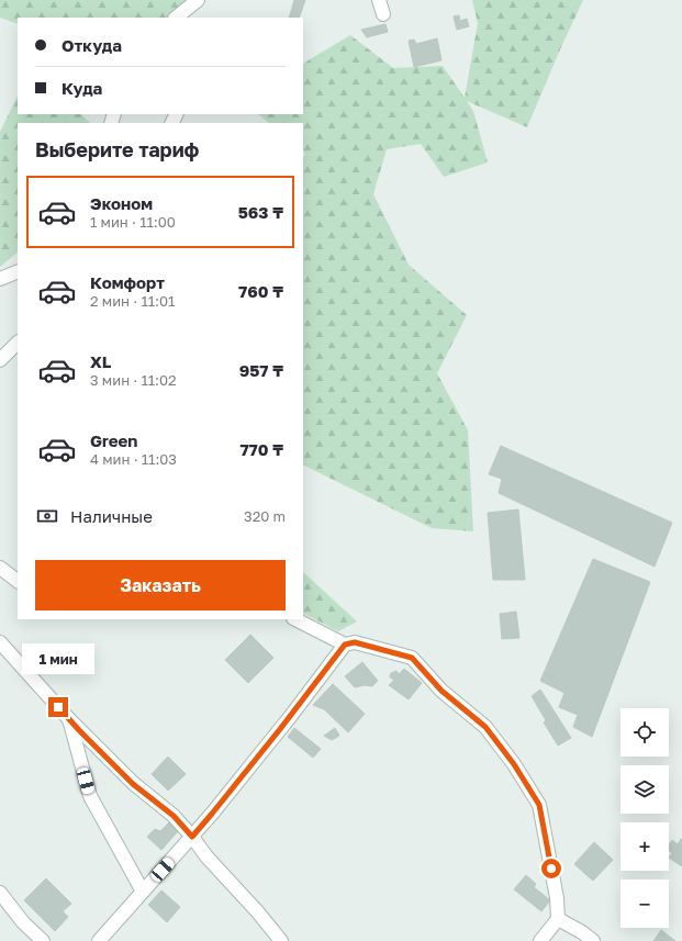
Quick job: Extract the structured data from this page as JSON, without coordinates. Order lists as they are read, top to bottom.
{
  "page": {
    "banner": ["Откуда", "Куда"],
    "heading": "Выберите тариф",
    "list": [
      {
        "name": "Эконом",
        "note": "1 мин · 11:00",
        "value": "563 ₸"
      },
      {
        "name": "Комфорт",
        "note": "2 мин · 11:01",
        "value": "760 ₸"
      },
      {
        "name": "XL",
        "note": "3 мин · 11:02",
        "value": "957 ₸"
      },
      {
        "name": "Green",
        "note": "4 мин · 11:03",
        "value": "770 ₸"
      }
    ],
    "pay": ["Наличные", "320 m"],
    "buttons": "Заказать",
    "bubble": "1 мин",
    "map_buttons": ["+", "−"]
  }
}
